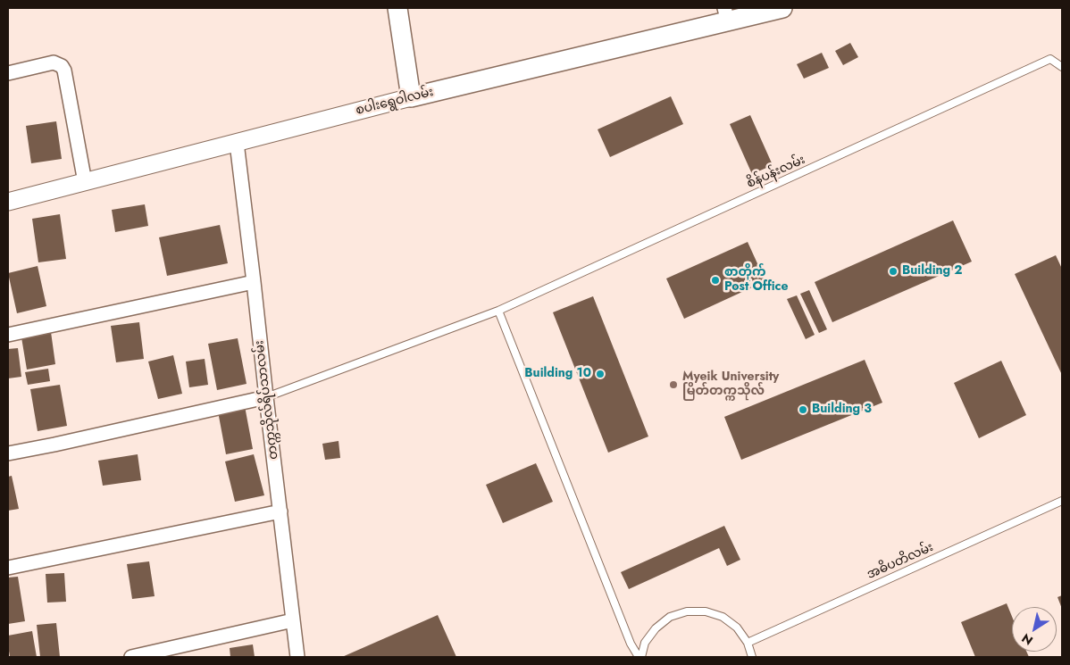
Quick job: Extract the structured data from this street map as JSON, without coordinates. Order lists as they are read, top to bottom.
{
  "streets": {
    "main road": ["စပါးရွေဝါလမ်း"],
    "street": ["တက္ကသိုလ်ရိပ်သာလမ်း"],
    "lane": ["စိန်ပန်းလမ်း", "အဓိပတိလမ်း"]
  },
  "crossings": [
    ["စပါးရွေဝါလမ်း", "တက္ကသိုလ်ရိပ်သာလမ်း"]
  ],
  "places": [
    "Building 2",
    "စာတိုက် Post Office",
    "Building 10",
    "Myeik University မြိတ်တက္ကသိုလ်",
    "Building 3"
  ],
  "north": "bottom left"
}
